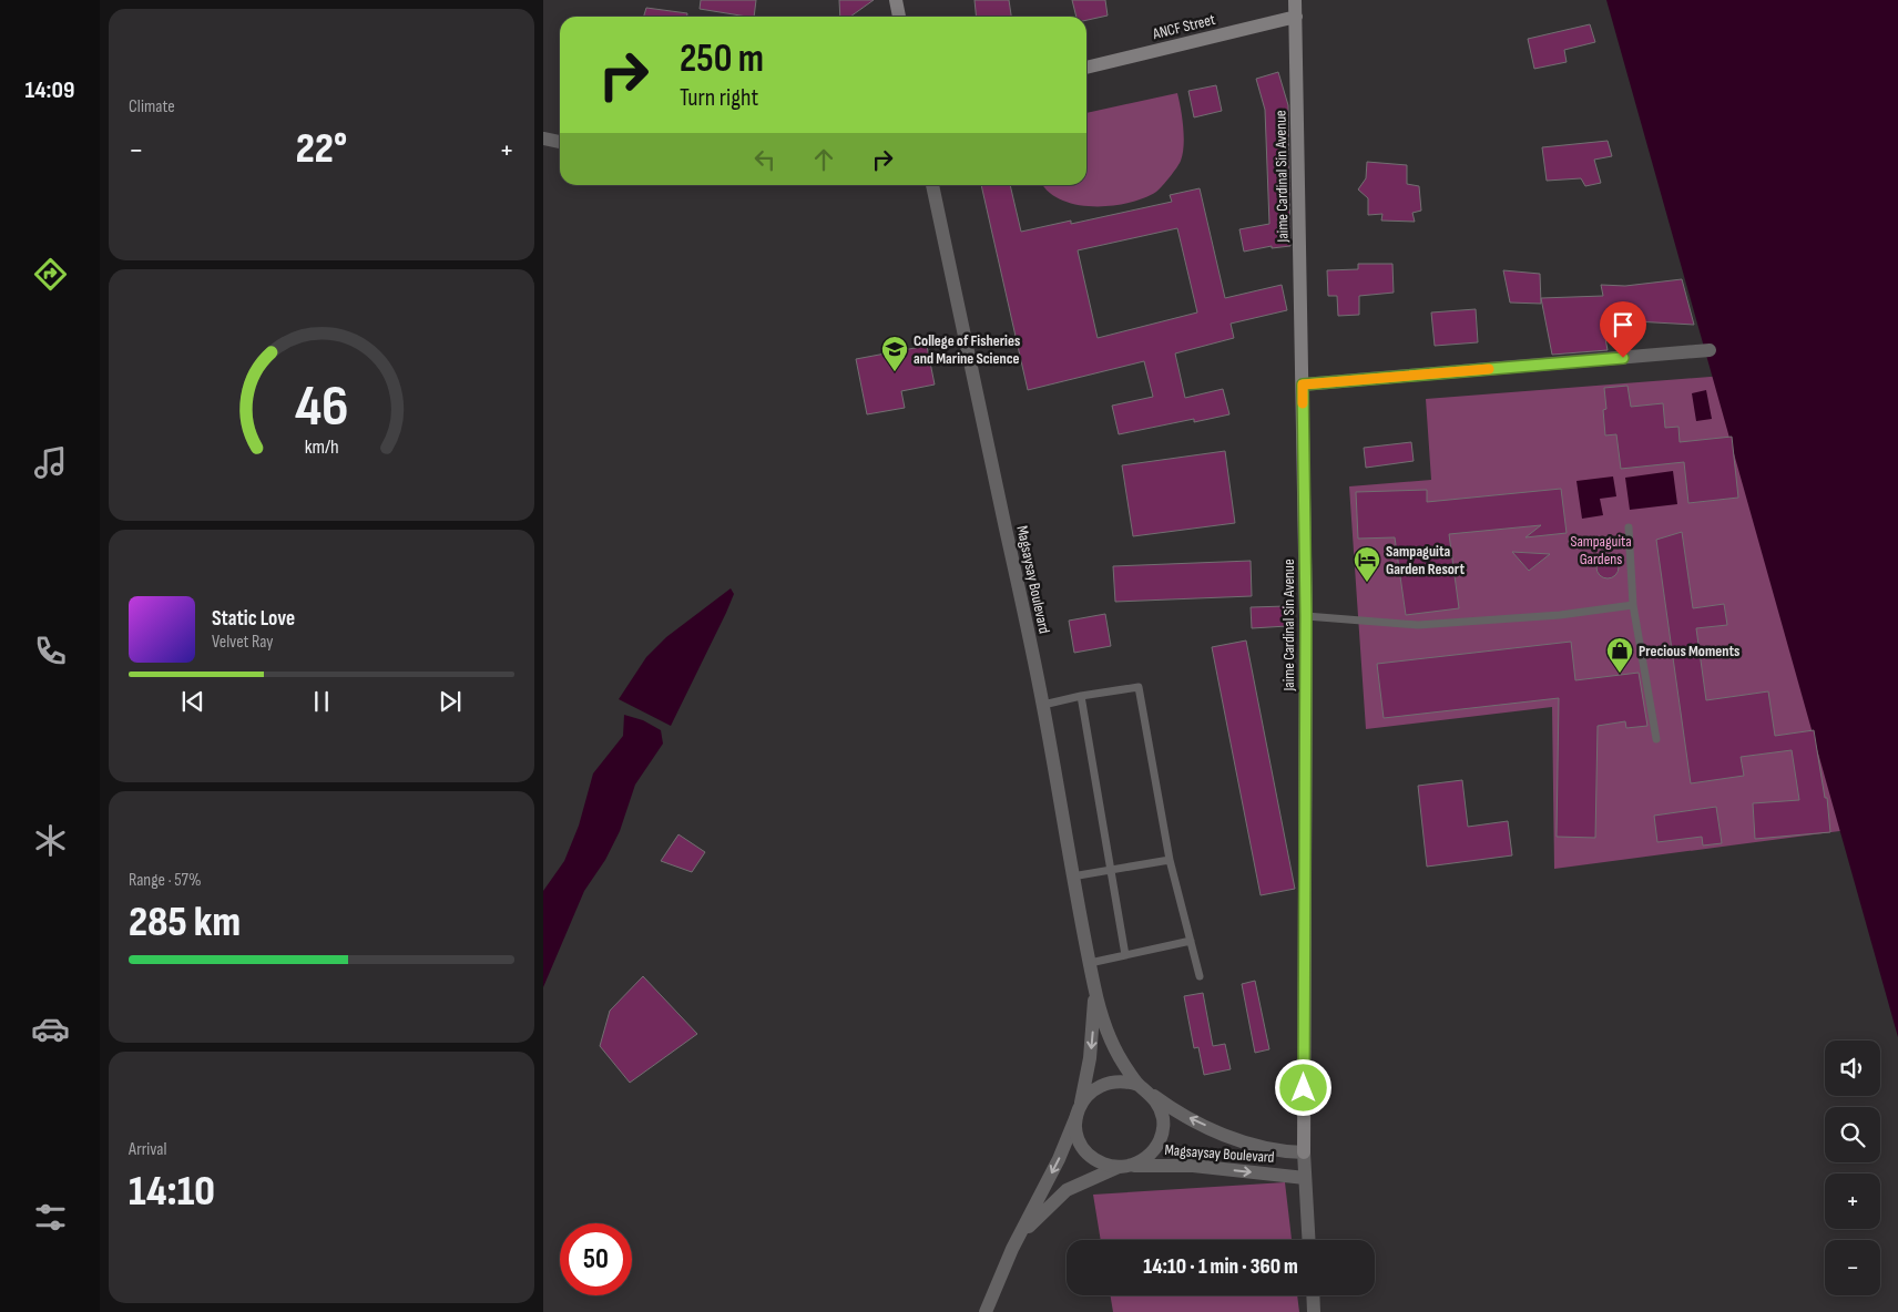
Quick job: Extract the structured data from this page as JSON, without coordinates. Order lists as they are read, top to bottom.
{
  "streets": {
    "main road": ["ANCF Street", "Jaime Cardinal Sin Avenue"],
    "street": ["Magsaysay Boulevard"]
  },
  "crossings": [
    ["ANCF Street", "Jaime Cardinal Sin Avenue"],
    ["Jaime Cardinal Sin Avenue", "Magsaysay Boulevard"]
  ],
  "parks": ["Sampaguita Gardens"],
  "places": {
    "school or university": ["College of Fisheries and Marine Science"],
    "hotel": ["Sampaguita Garden Resort"],
    "shop": ["Precious Moments"]
  },
  "page": {
    "tabs": "14:09",
    "tile": [
      "Climate",
      ["Range · 57%", "285 km"],
      ["Arrival", "14:10"]
    ],
    "turn": ["250 m", "Turn right"],
    "heat": ["−", "22°", "+"],
    "song": ["Static Love", "Velvet Ray"],
    "map_buttons": ["+", "−"],
    "limit": "50",
    "trip": "14:10 · 1 min · 360 m",
    "gauge": ["46", "km/h"]
  }
}
